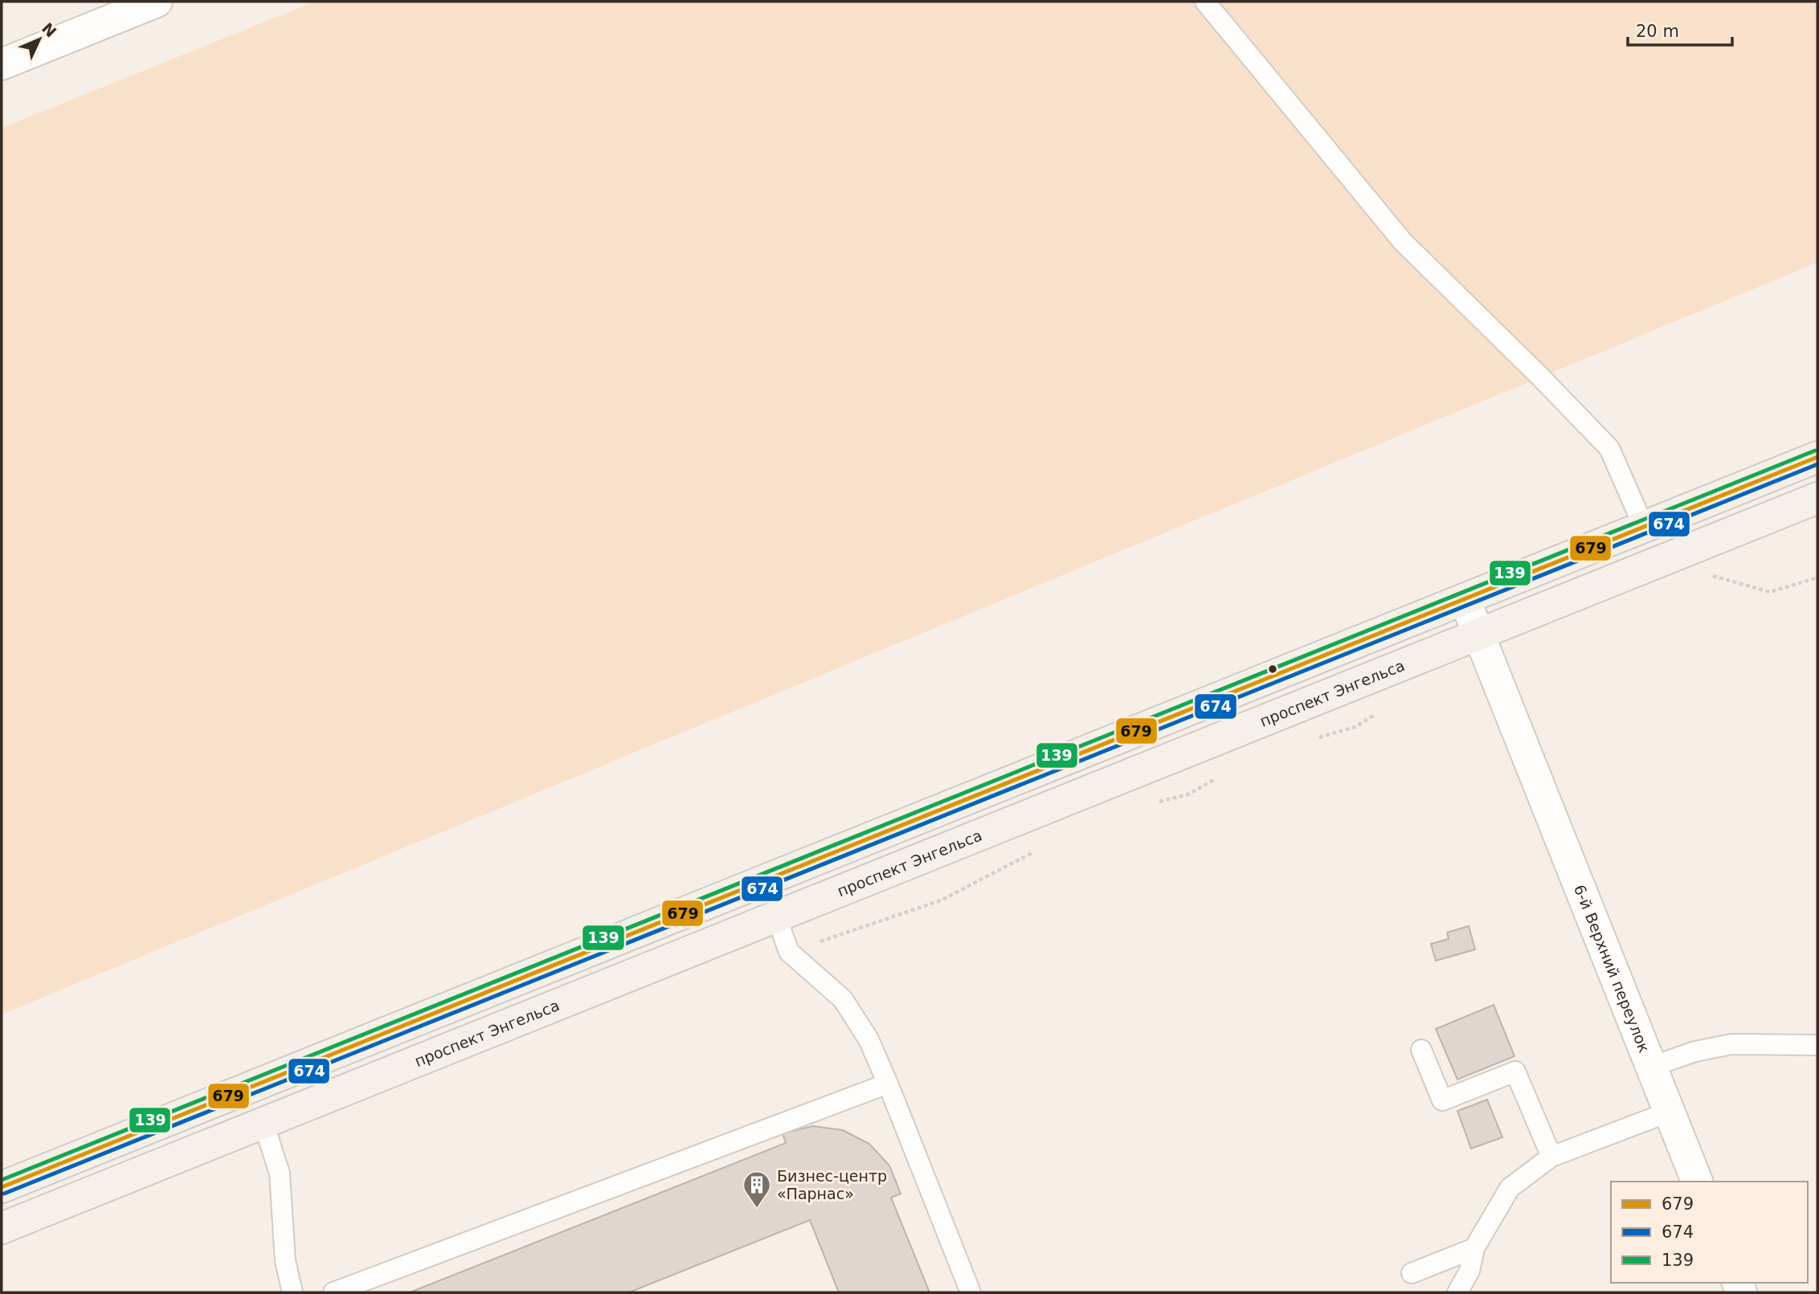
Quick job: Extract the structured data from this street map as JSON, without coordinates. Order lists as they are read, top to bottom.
{
  "streets": {
    "main road": ["проспект Энгельса"],
    "street": ["6-й Верхний переулок"]
  },
  "crossings": [
    ["проспект Энгельса", "6-й Верхний переулок"]
  ],
  "places": {
    "building": ["Бизнес-центр «Парнас»"]
  },
  "lines": ["transit line 139", "transit line 679", "transit line 674"],
  "legend": ["679", "674", "139"],
  "scale_bar": "20 m",
  "north": "top right"
}
